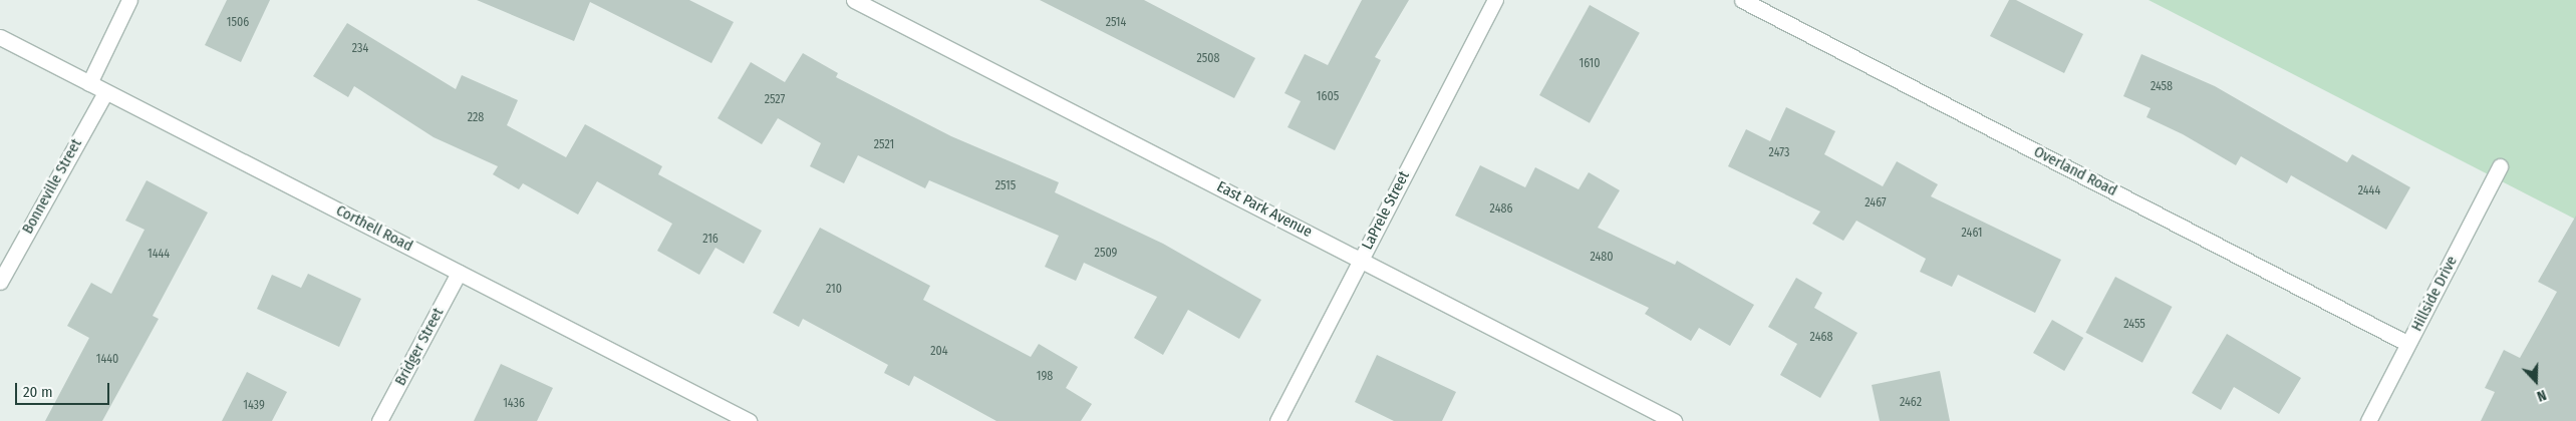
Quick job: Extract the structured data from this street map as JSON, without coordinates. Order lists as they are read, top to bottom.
{
  "streets": {
    "street": [
      "Overland Road",
      "Bonneville Street",
      "East Park Avenue",
      "LaPrele Street",
      "Corthell Road",
      "Hillside Drive",
      "Bridger Street"
    ]
  },
  "crossings": [
    ["Overland Road", "Hillside Drive"],
    ["Bonneville Street", "Corthell Road"],
    ["East Park Avenue", "LaPrele Street"],
    ["Corthell Road", "Bridger Street"]
  ],
  "house_numbers": [
    "1506",
    "2514",
    "234",
    "2508",
    "1610",
    "2458",
    "1605",
    "2527",
    "228",
    "2521",
    "2473",
    "2515",
    "2444",
    "2467",
    "2486",
    "2461",
    "216",
    "2509",
    "1444",
    "2480",
    "210",
    "2455",
    "2468",
    "204",
    "1440",
    "198",
    "2462",
    "1436",
    "1439"
  ],
  "scale_bar": "20 m",
  "north": "bottom"
}
